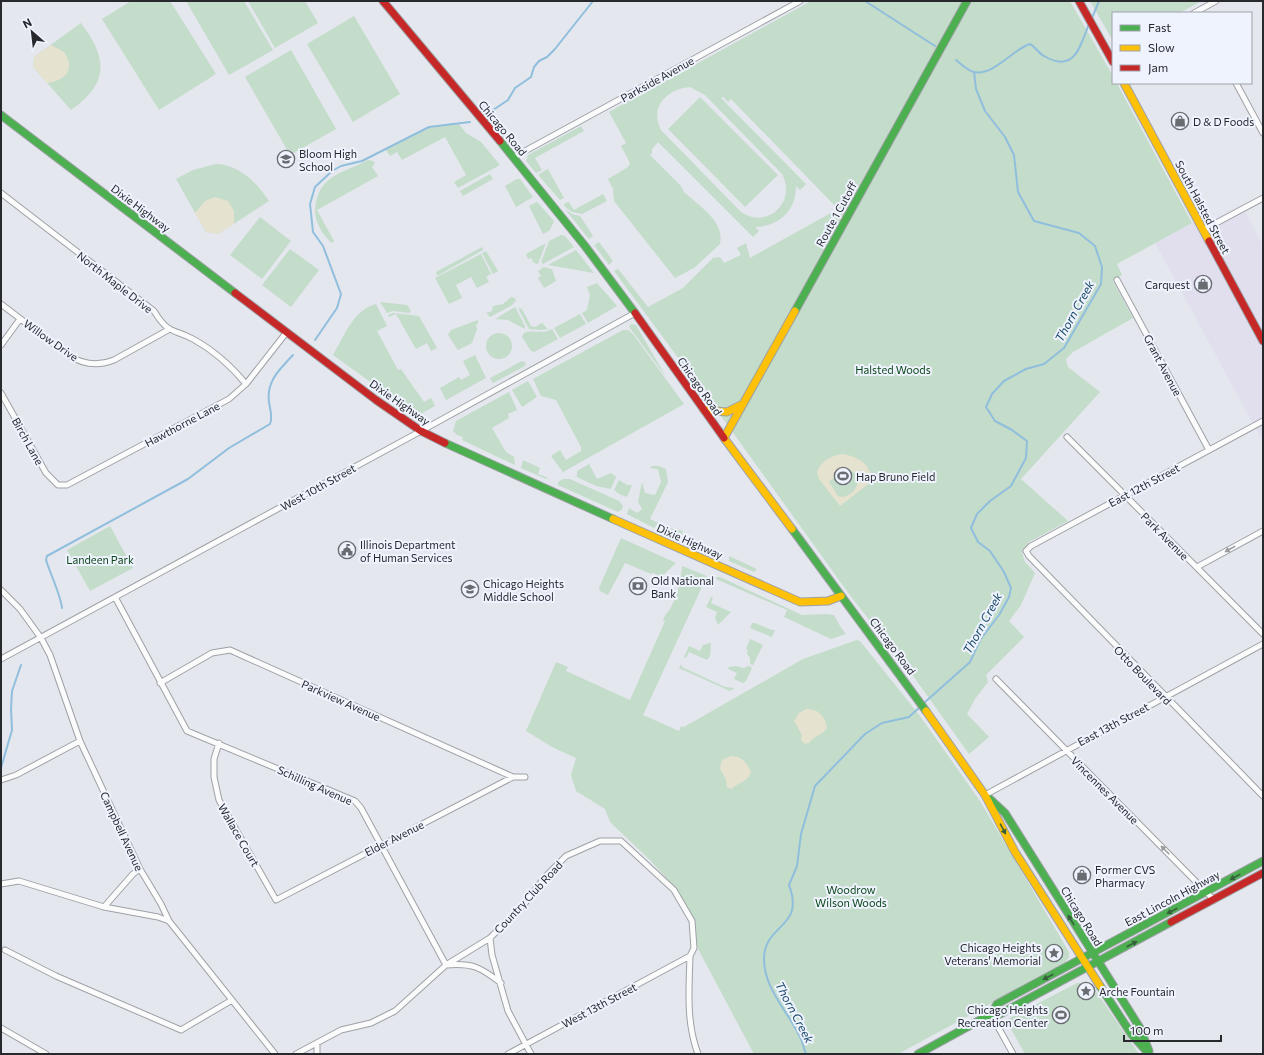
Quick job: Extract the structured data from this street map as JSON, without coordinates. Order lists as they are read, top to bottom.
{
  "streets": {
    "main road": [
      "Chicago Road",
      "South Halsted Street",
      "Dixie Highway",
      "Route 1 Cutoff",
      "East Lincoln Highway"
    ],
    "street": [
      "Parkside Avenue",
      "North Maple Drive",
      "Willow Drive",
      "Grant Avenue",
      "Hawthorne Lane",
      "Birch Lane",
      "East 12th Street",
      "West 10th Street",
      "Park Avenue",
      "Otto Boulevard",
      "Parkview Avenue",
      "East 13th Street",
      "Schilling Avenue",
      "Vincennes Avenue",
      "Campbell Avenue",
      "Wallace Court",
      "Elder Avenue",
      "Country Club Road",
      "West 13th Street"
    ]
  },
  "crossings": [
    ["Parkside Avenue", "Chicago Road"],
    ["Chicago Road", "Dixie Highway"],
    ["Chicago Road", "Route 1 Cutoff"],
    ["Chicago Road", "West 10th Street"],
    ["Chicago Road", "East 13th Street"],
    ["Chicago Road", "East Lincoln Highway"],
    ["Dixie Highway", "Hawthorne Lane"],
    ["Dixie Highway", "West 10th Street"],
    ["North Maple Drive", "Willow Drive"],
    ["Grant Avenue", "East 12th Street"],
    ["Hawthorne Lane", "Birch Lane"],
    ["East 12th Street", "Park Avenue"],
    ["East 12th Street", "Otto Boulevard"],
    ["West 10th Street", "Schilling Avenue"],
    ["West 10th Street", "Campbell Avenue"],
    ["Otto Boulevard", "East 13th Street"],
    ["Parkview Avenue", "Schilling Avenue"],
    ["Parkview Avenue", "Elder Avenue"],
    ["East 13th Street", "Vincennes Avenue"],
    ["Schilling Avenue", "Wallace Court"],
    ["Schilling Avenue", "Elder Avenue"],
    ["Schilling Avenue", "Country Club Road"],
    ["Vincennes Avenue", "East Lincoln Highway"],
    ["Wallace Court", "Elder Avenue"],
    ["Country Club Road", "West 13th Street"]
  ],
  "one_way": ["Vincennes Avenue"],
  "water": ["Thorn Creek"],
  "parks": ["Halsted Woods", "Landeen Park", "Woodrow Wilson Woods"],
  "places": {
    "shop": ["D & D Foods", "Carquest", "Former CVS Pharmacy"],
    "school or university": ["Bloom High School", "Chicago Heights Middle School"],
    "sports": ["Hap Bruno Field", "Chicago Heights Recreation Center"],
    "public building": ["Illinois Department of Human Services"],
    "bank": ["Old National Bank"],
    "place": ["Chicago Heights Veterans' Memorial", "Arche Fountain"]
  },
  "legend": ["Fast", "Slow", "Jam"],
  "scale_bar": "100 m",
  "north": "top left"
}
